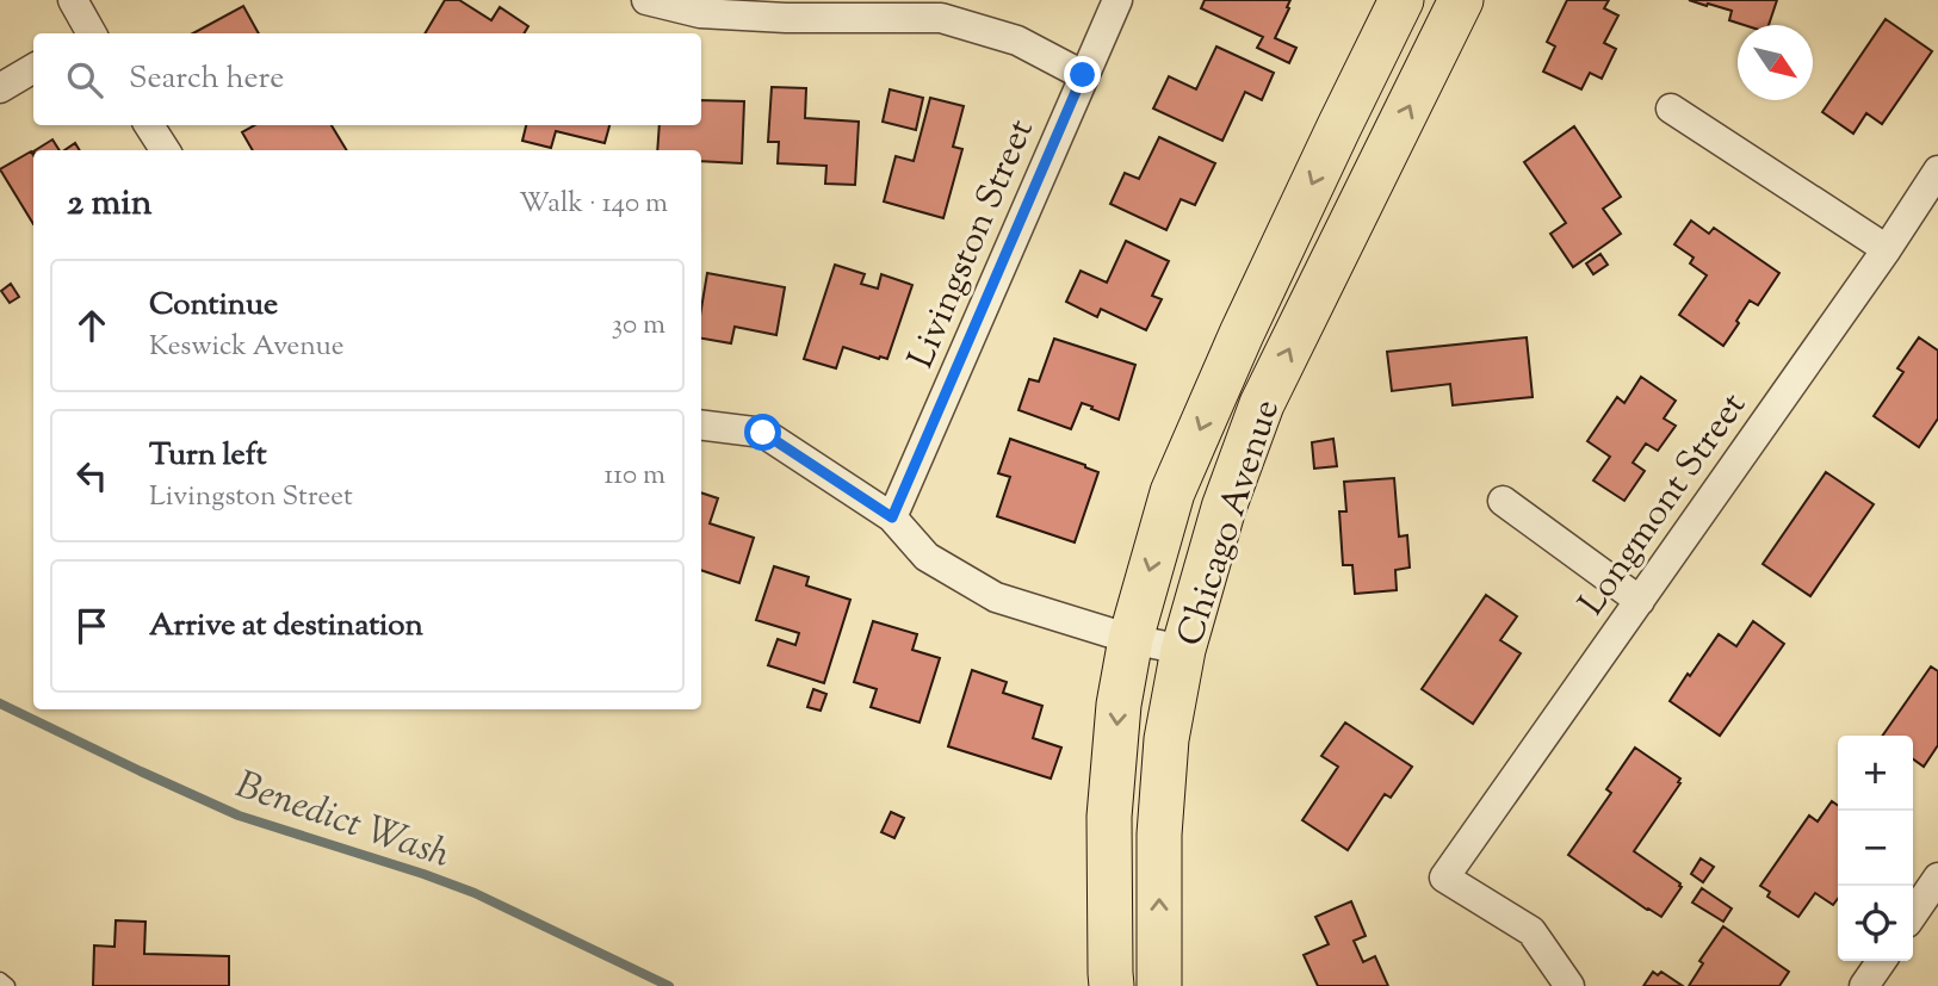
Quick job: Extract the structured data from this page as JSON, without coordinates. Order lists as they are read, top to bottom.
{
  "streets": {
    "main road": ["Chicago Avenue"],
    "street": ["Livingston Street", "Longmont Street"]
  },
  "water": ["Benedict Wash"],
  "north": "bottom right",
  "page": {
    "search": "Search here",
    "heading": ["2 min", "Walk · 140 m"],
    "list": [
      ["Continue", "Keswick Avenue", "30 m"],
      ["Turn left", "Livingston Street", "110 m"],
      "Arrive at destination"
    ],
    "map_buttons": ["+", "−"]
  }
}
